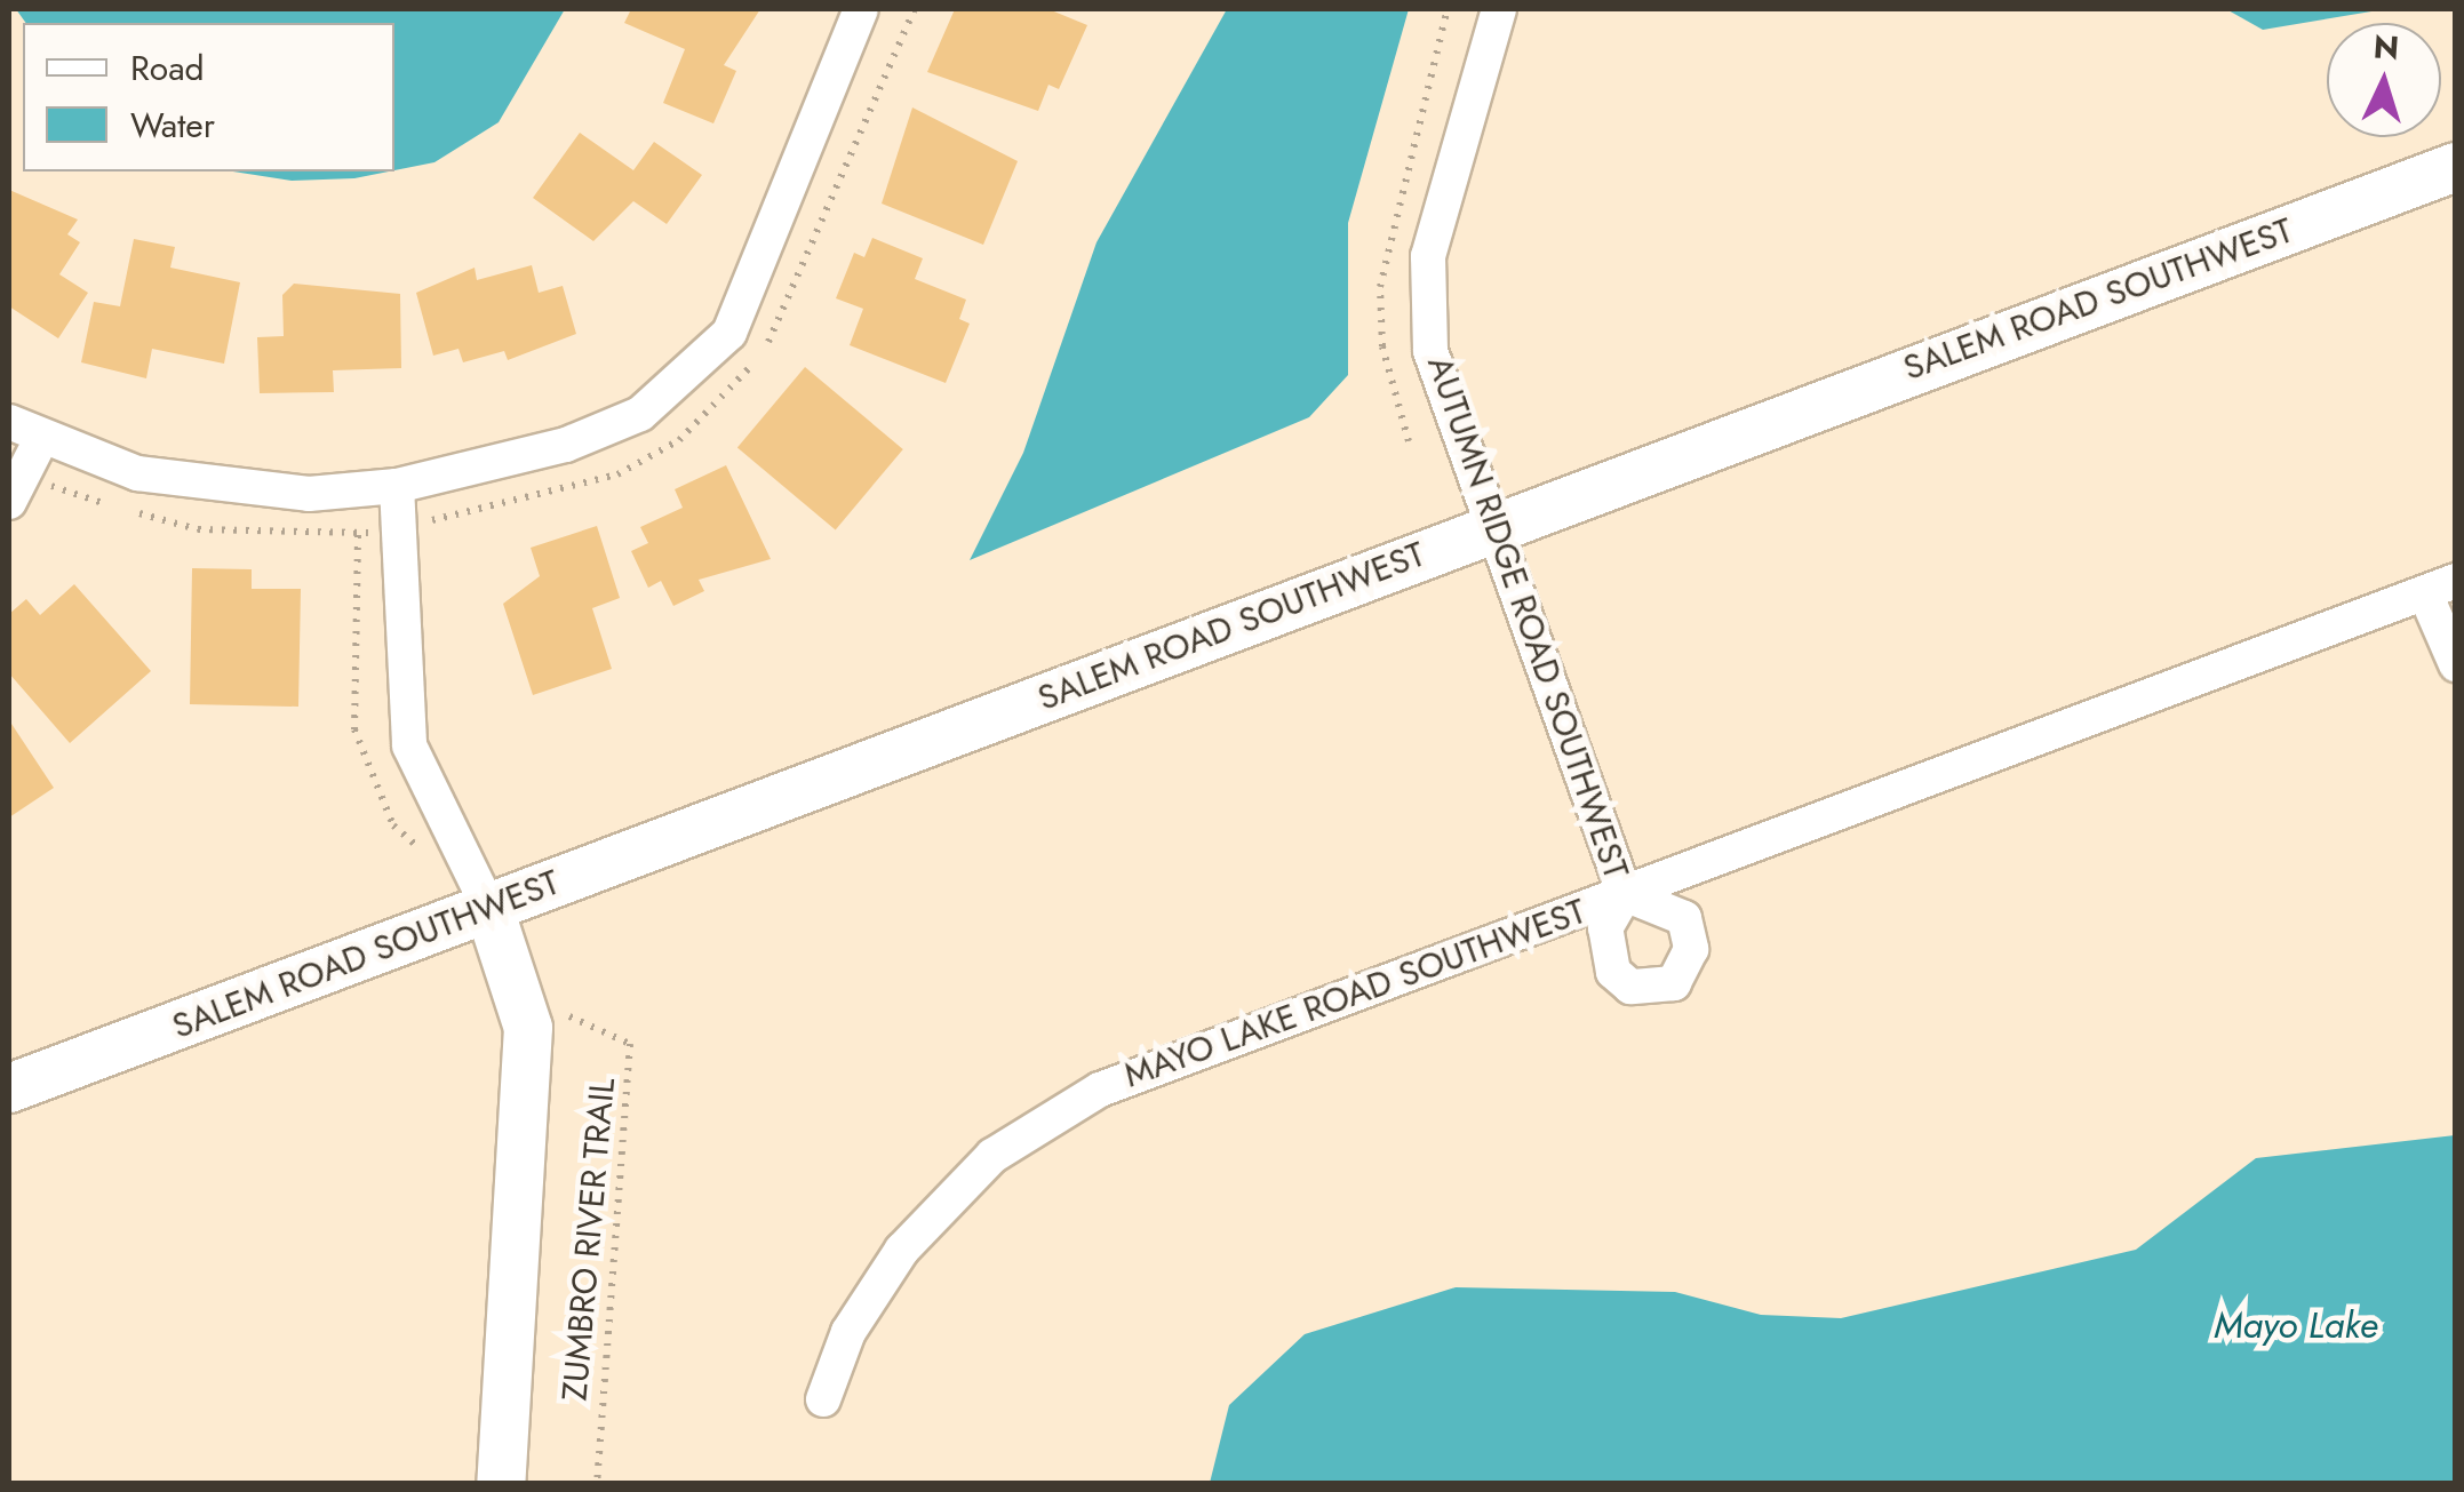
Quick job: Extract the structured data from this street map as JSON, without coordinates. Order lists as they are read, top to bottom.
{
  "streets": {
    "main road": ["SALEM ROAD SOUTHWEST"],
    "street": ["AUTUMN RIDGE ROAD SOUTHWEST", "MAYO LAKE ROAD SOUTHWEST"],
    "path": ["ZUMBRO RIVER TRAIL"]
  },
  "crossings": [
    ["SALEM ROAD SOUTHWEST", "AUTUMN RIDGE ROAD SOUTHWEST"],
    ["AUTUMN RIDGE ROAD SOUTHWEST", "MAYO LAKE ROAD SOUTHWEST"]
  ],
  "water": ["Mayo Lake"],
  "legend": ["Road", "Water"],
  "north": "top"
}
